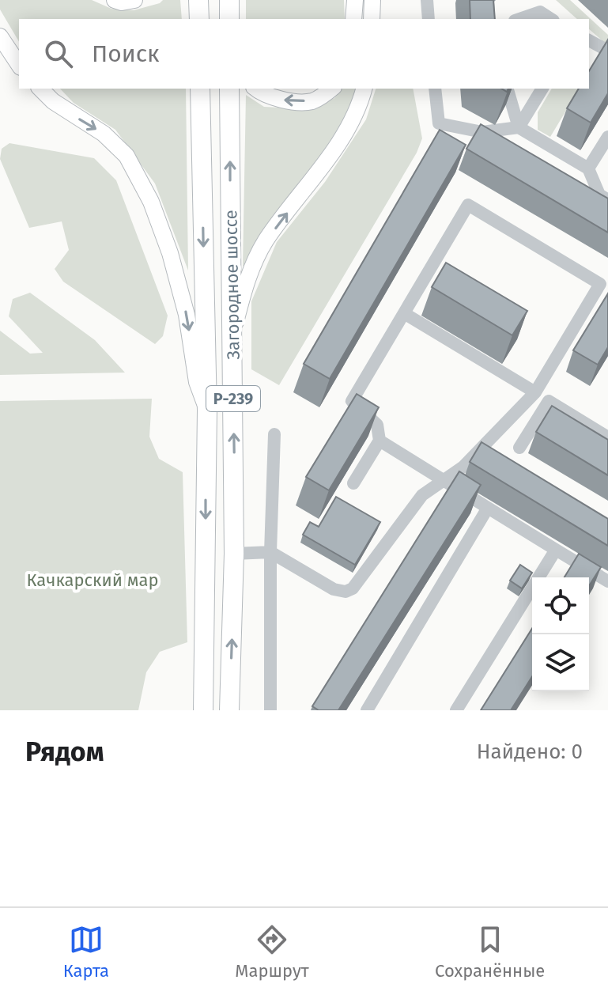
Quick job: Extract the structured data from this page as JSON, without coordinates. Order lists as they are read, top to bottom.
{
  "streets": {
    "highway": ["Загородное шоссе", "Р-239"]
  },
  "parks": ["Качкарский мар"],
  "page": {
    "search": "Поиск",
    "heading": ["Рядом", "Найдено: 0"],
    "nav": ["Карта", "Маршрут", "Сохранённые"]
  }
}
